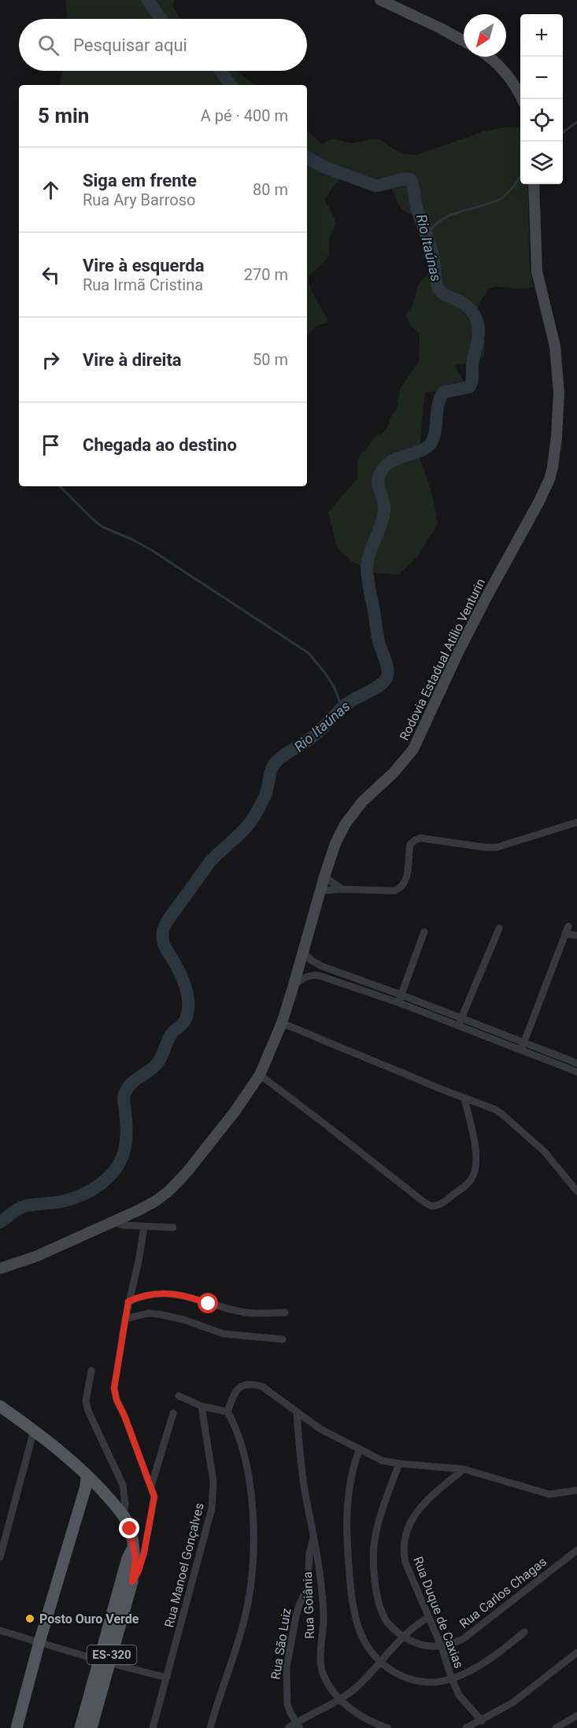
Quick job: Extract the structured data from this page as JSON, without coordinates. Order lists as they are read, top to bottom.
{
  "streets": {
    "main road": ["Rodovia Estadual Atílio Venturin", "ES-320"],
    "street": [
      "Rua Manoel Gonçalves",
      "Rua Carlos Chagas",
      "Rua Goiânia",
      "Rua Duque de Caxias",
      "Rua São Luiz"
    ]
  },
  "crossings": [
    ["Rua Carlos Chagas", "Rua Duque de Caxias"],
    ["Rua Goiânia", "Rua São Luiz"]
  ],
  "water": ["Rio Itaúnas"],
  "places": ["Posto Ouro Verde"],
  "north": "bottom left",
  "page": {
    "map_buttons": ["+", "−"],
    "search": "Pesquisar aqui",
    "heading": ["5 min", "A pé · 400 m"],
    "list": [
      ["Siga em frente", "Rua Ary Barroso", "80 m"],
      ["Vire à esquerda", "Rua Irmã Cristina", "270 m"],
      ["Vire à direita", "50 m"],
      "Chegada ao destino"
    ]
  }
}
